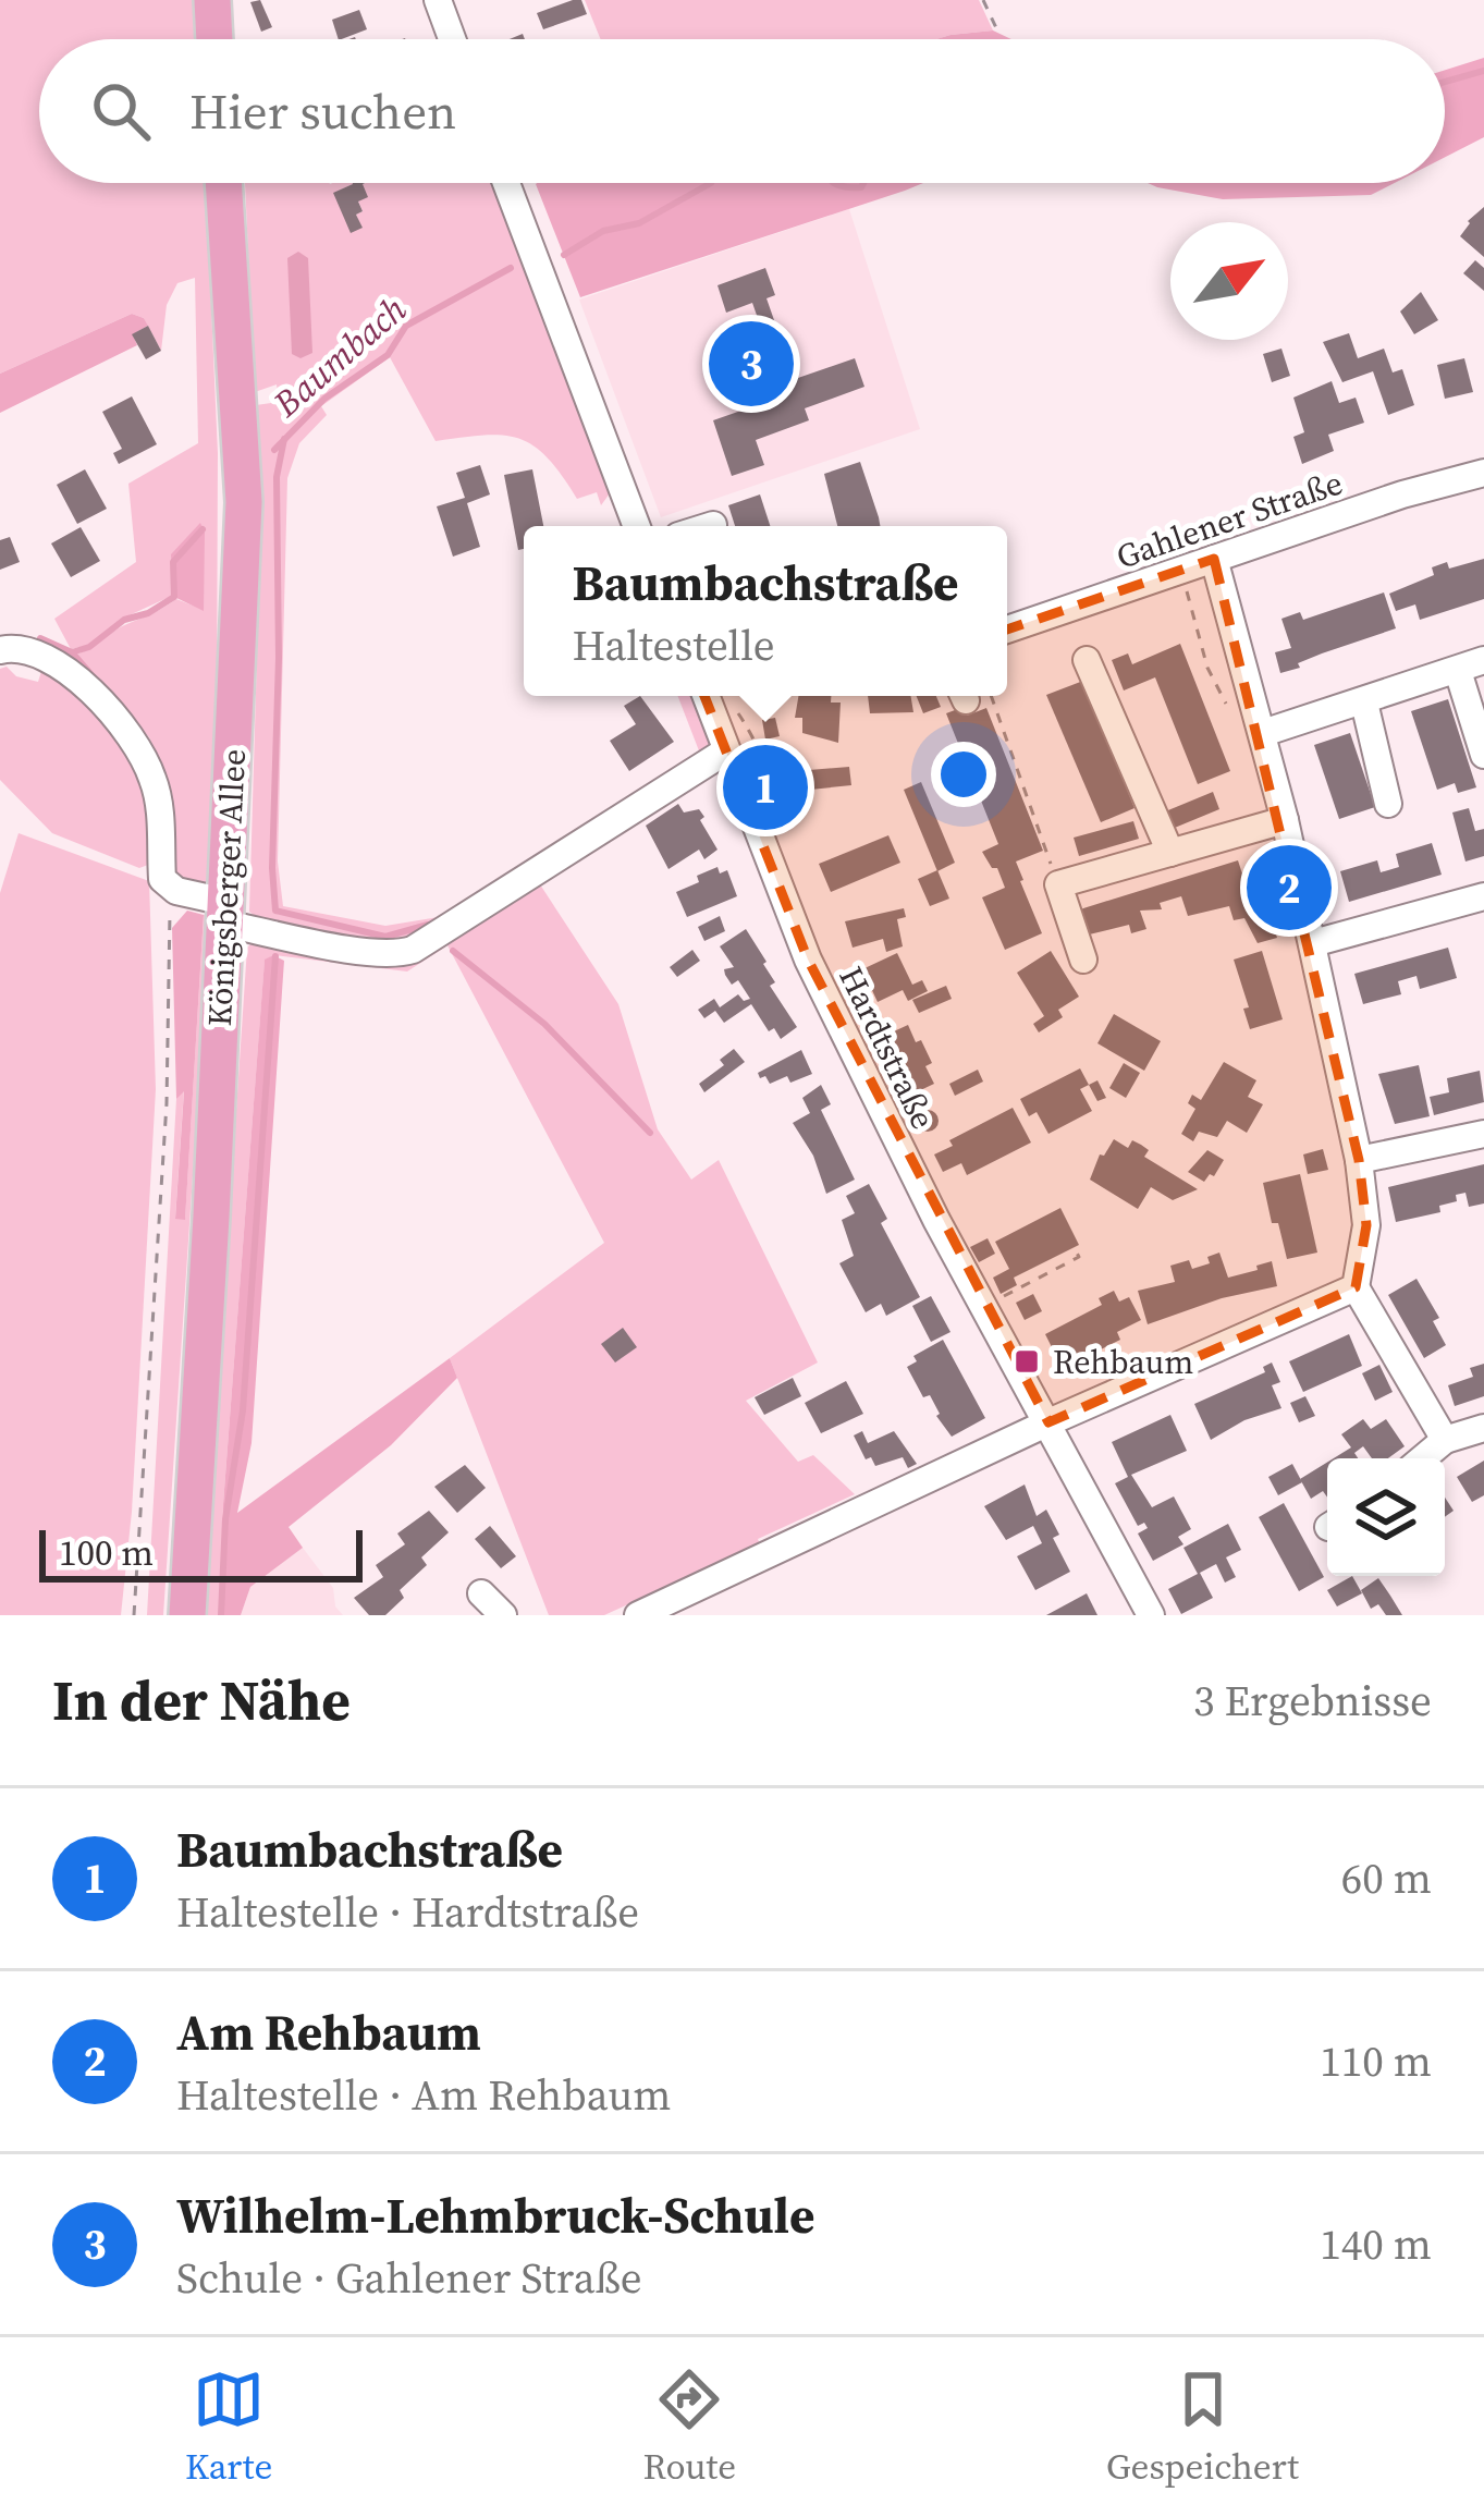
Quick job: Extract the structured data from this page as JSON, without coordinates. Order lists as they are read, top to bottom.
{
  "streets": {
    "main road": ["Königsberger Allee"],
    "street": ["Gahlener Straße", "Hardtstraße"]
  },
  "water": ["Baumbach"],
  "places": {
    "transit": ["Rehbaum"]
  },
  "scale_bar": "100 m",
  "north": "top right",
  "page": {
    "search": "Hier suchen",
    "pins": ["3", "1", "2"],
    "popup": ["Baumbachstraße", "Haltestelle"],
    "scale": "100 m",
    "heading": ["In der Nähe", "3 Ergebnisse"],
    "list": [
      {
        "mark": "1",
        "name": "Baumbachstraße",
        "note": "Haltestelle · Hardtstraße",
        "value": "60 m"
      },
      {
        "mark": "2",
        "name": "Am Rehbaum",
        "note": "Haltestelle · Am Rehbaum",
        "value": "110 m"
      },
      {
        "mark": "3",
        "name": "Wilhelm-Lehmbruck-Schule",
        "note": "Schule · Gahlener Straße",
        "value": "140 m"
      }
    ],
    "nav": ["Karte", "Route", "Gespeichert"]
  }
}
